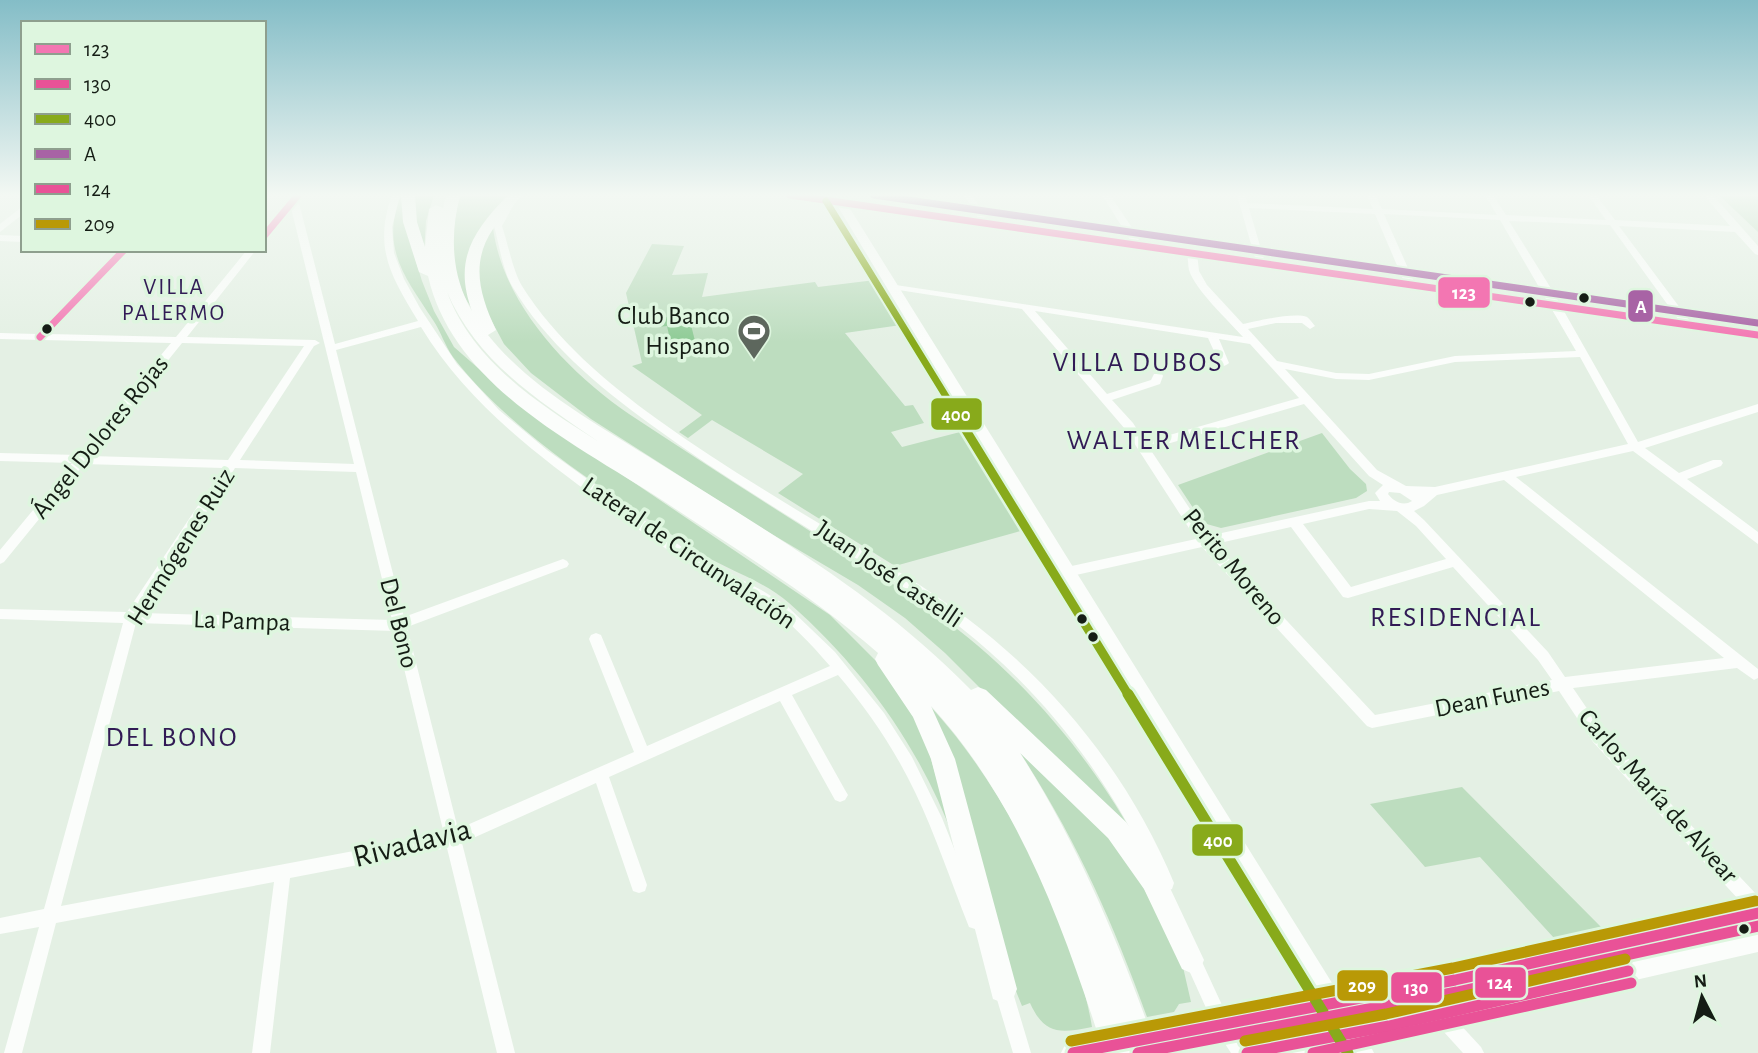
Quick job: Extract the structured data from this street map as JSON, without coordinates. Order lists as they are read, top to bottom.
{
  "streets": {
    "street": [
      "Ángel Dolores Rojas",
      "Hermógenes Ruiz",
      "Lateral de Circunvalación",
      "Perito Moreno",
      "Juan José Castelli",
      "La Pampa",
      "Del Bono",
      "Dean Funes",
      "Carlos María de Alvear",
      "Rivadavia"
    ]
  },
  "crossings": [
    ["Hermógenes Ruiz", "La Pampa"],
    ["Hermógenes Ruiz", "Rivadavia"],
    ["Lateral de Circunvalación", "Rivadavia"],
    ["Perito Moreno", "Dean Funes"],
    ["La Pampa", "Del Bono"],
    ["Del Bono", "Rivadavia"],
    ["Dean Funes", "Carlos María de Alvear"]
  ],
  "districts": [
    "VILLA PALERMO",
    "VILLA DUBOS",
    "WALTER MELCHER",
    "RESIDENCIAL",
    "DEL BONO"
  ],
  "places": {
    "sports": ["Club Banco Hispano"]
  },
  "lines": [
    "transit line 123",
    "transit line 400",
    "transit line A",
    "transit line 209",
    "transit line 130",
    "transit line 124"
  ],
  "legend": [
    "123",
    "130",
    "400",
    "A",
    "124",
    "209"
  ],
  "north": "top"
}
